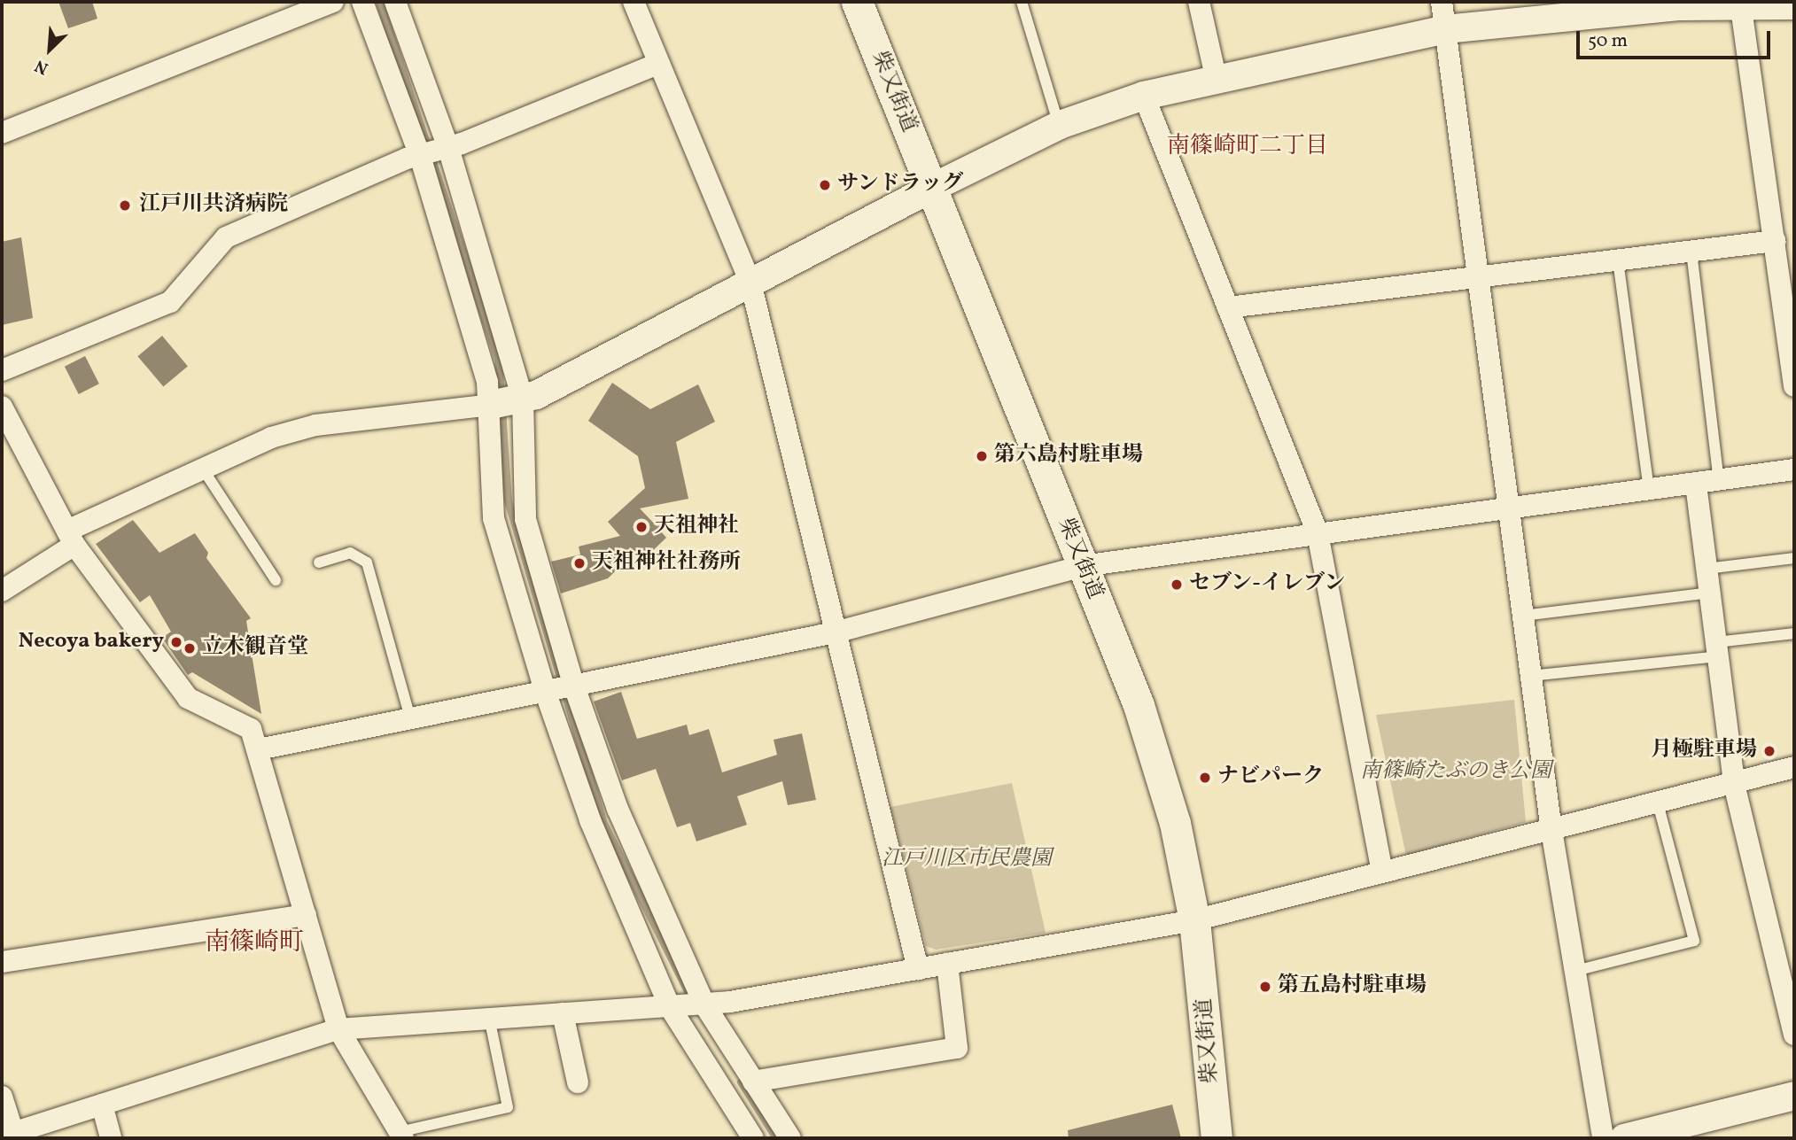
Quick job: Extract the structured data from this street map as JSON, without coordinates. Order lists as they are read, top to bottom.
{
  "streets": {
    "main road": ["柴又街道"]
  },
  "districts": ["南篠崎町二丁目", "南篠崎町"],
  "parks": ["南篠崎たぶのき公園", "江戸川区市民農園"],
  "places": [
    "サンドラッグ",
    "江戸川共済病院",
    "第六島村駐車場",
    "天祖神社",
    "天祖神社社務所",
    "セブン-イレブン",
    "Necoya bakery",
    "立木観音堂",
    "月極駐車場",
    "ナビパーク",
    "第五島村駐車場"
  ],
  "scale_bar": "50 m",
  "north": "bottom left"
}
